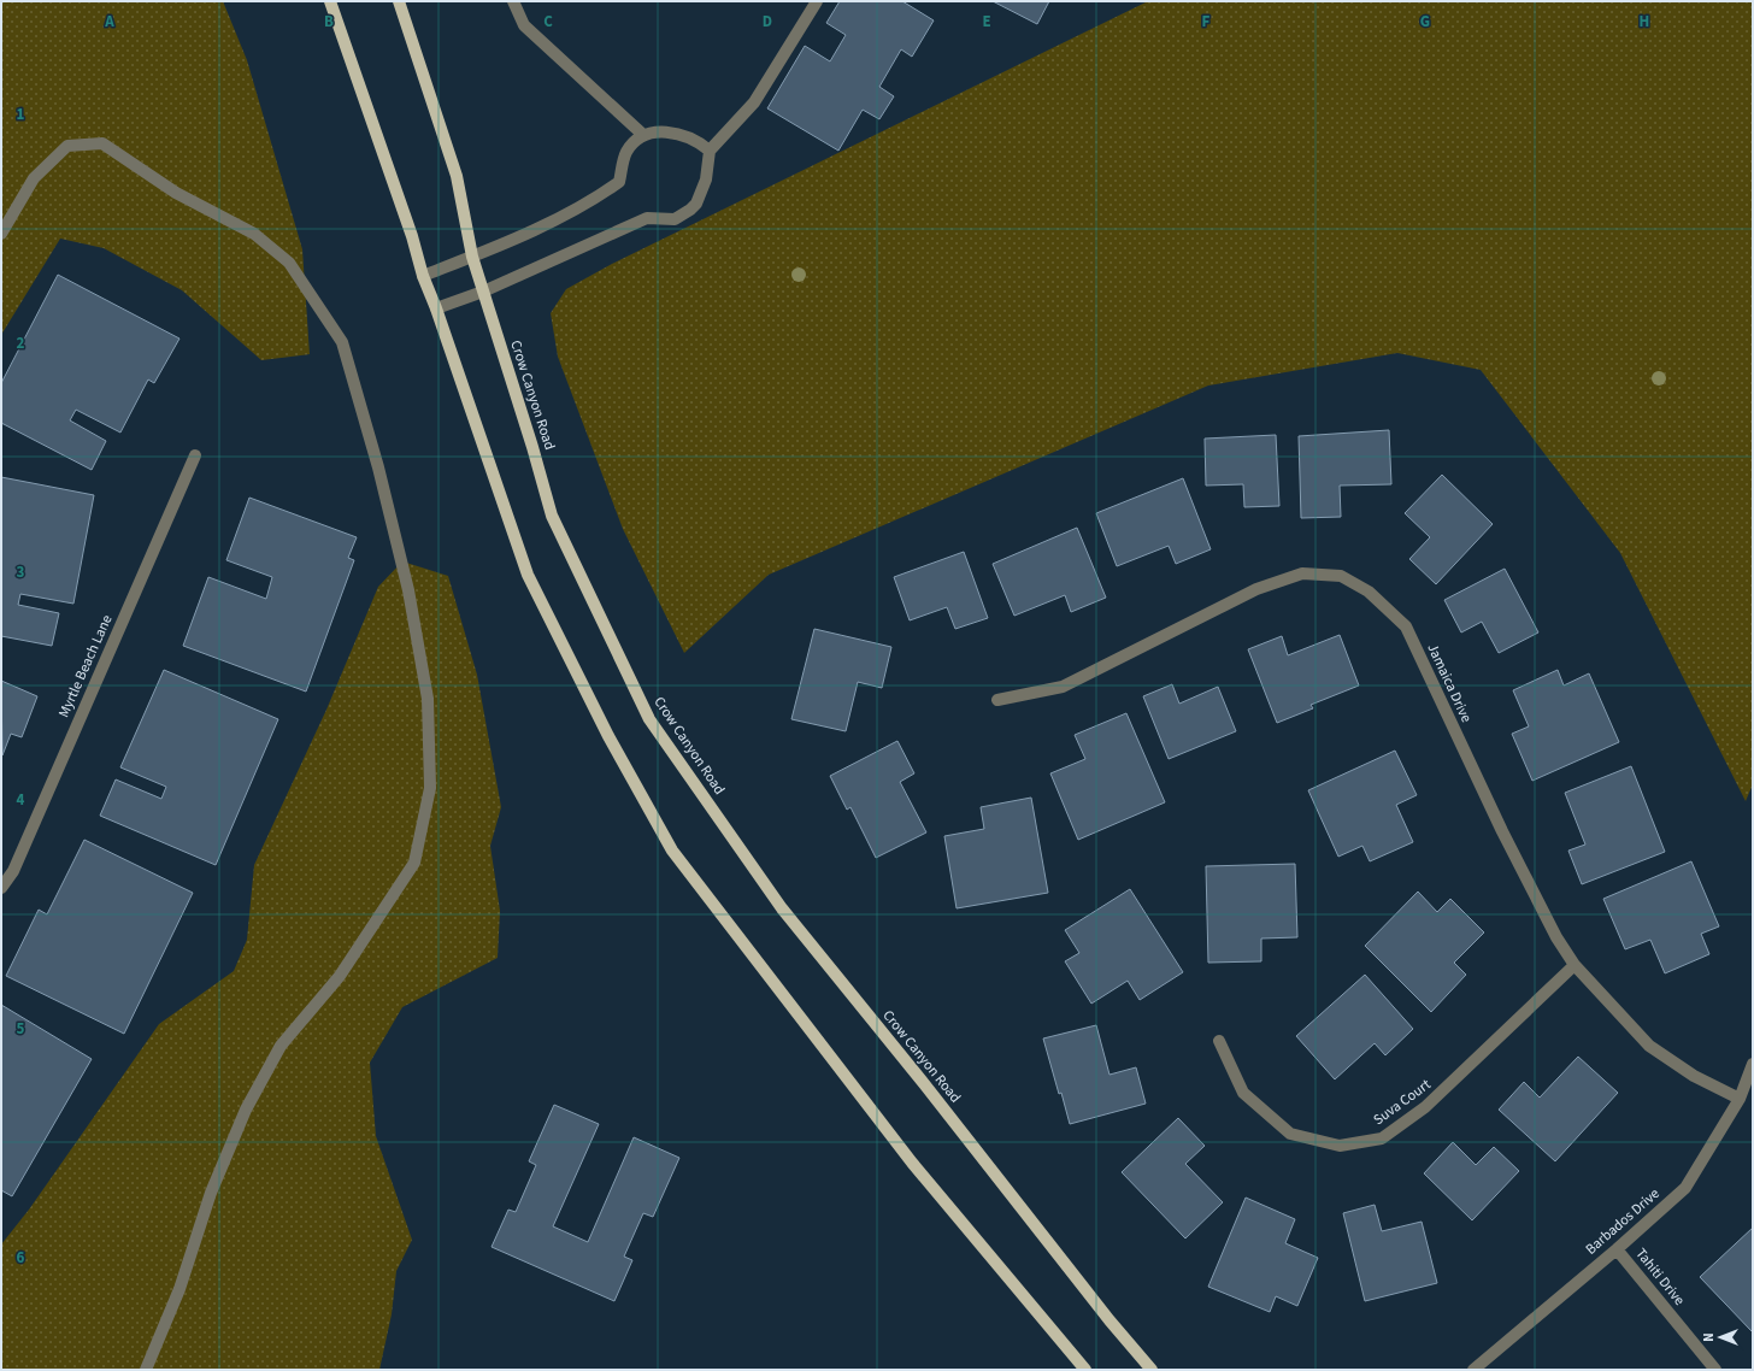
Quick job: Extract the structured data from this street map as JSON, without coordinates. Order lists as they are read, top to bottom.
{
  "streets": {
    "main road": ["Crow Canyon Road"],
    "street": [
      "Myrtle Beach Lane",
      "Jamaica Drive",
      "Suva Court",
      "Barbados Drive",
      "Tahiti Drive"
    ]
  },
  "crossings": [
    ["Jamaica Drive", "Suva Court"],
    ["Jamaica Drive", "Barbados Drive"],
    ["Barbados Drive", "Tahiti Drive"]
  ],
  "north": "left",
  "grid": {
    "columns": [
      "A",
      "B",
      "C",
      "D",
      "E",
      "F",
      "G",
      "H"
    ],
    "rows": [
      "1",
      "2",
      "3",
      "4",
      "5",
      "6"
    ]
  }
}
